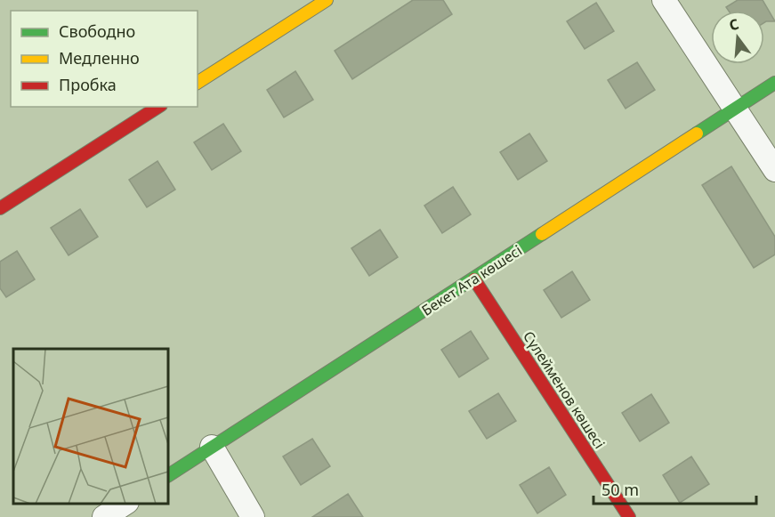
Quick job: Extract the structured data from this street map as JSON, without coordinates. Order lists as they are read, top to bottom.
{
  "streets": {
    "street": ["Бекет Ата көшесі", "Сүлейменов көшесі"]
  },
  "crossings": [
    ["Бекет Ата көшесі", "Сүлейменов көшесі"]
  ],
  "legend": ["Свободно", "Медленно", "Пробка"],
  "scale_bar": "50 m",
  "north": "top"
}
